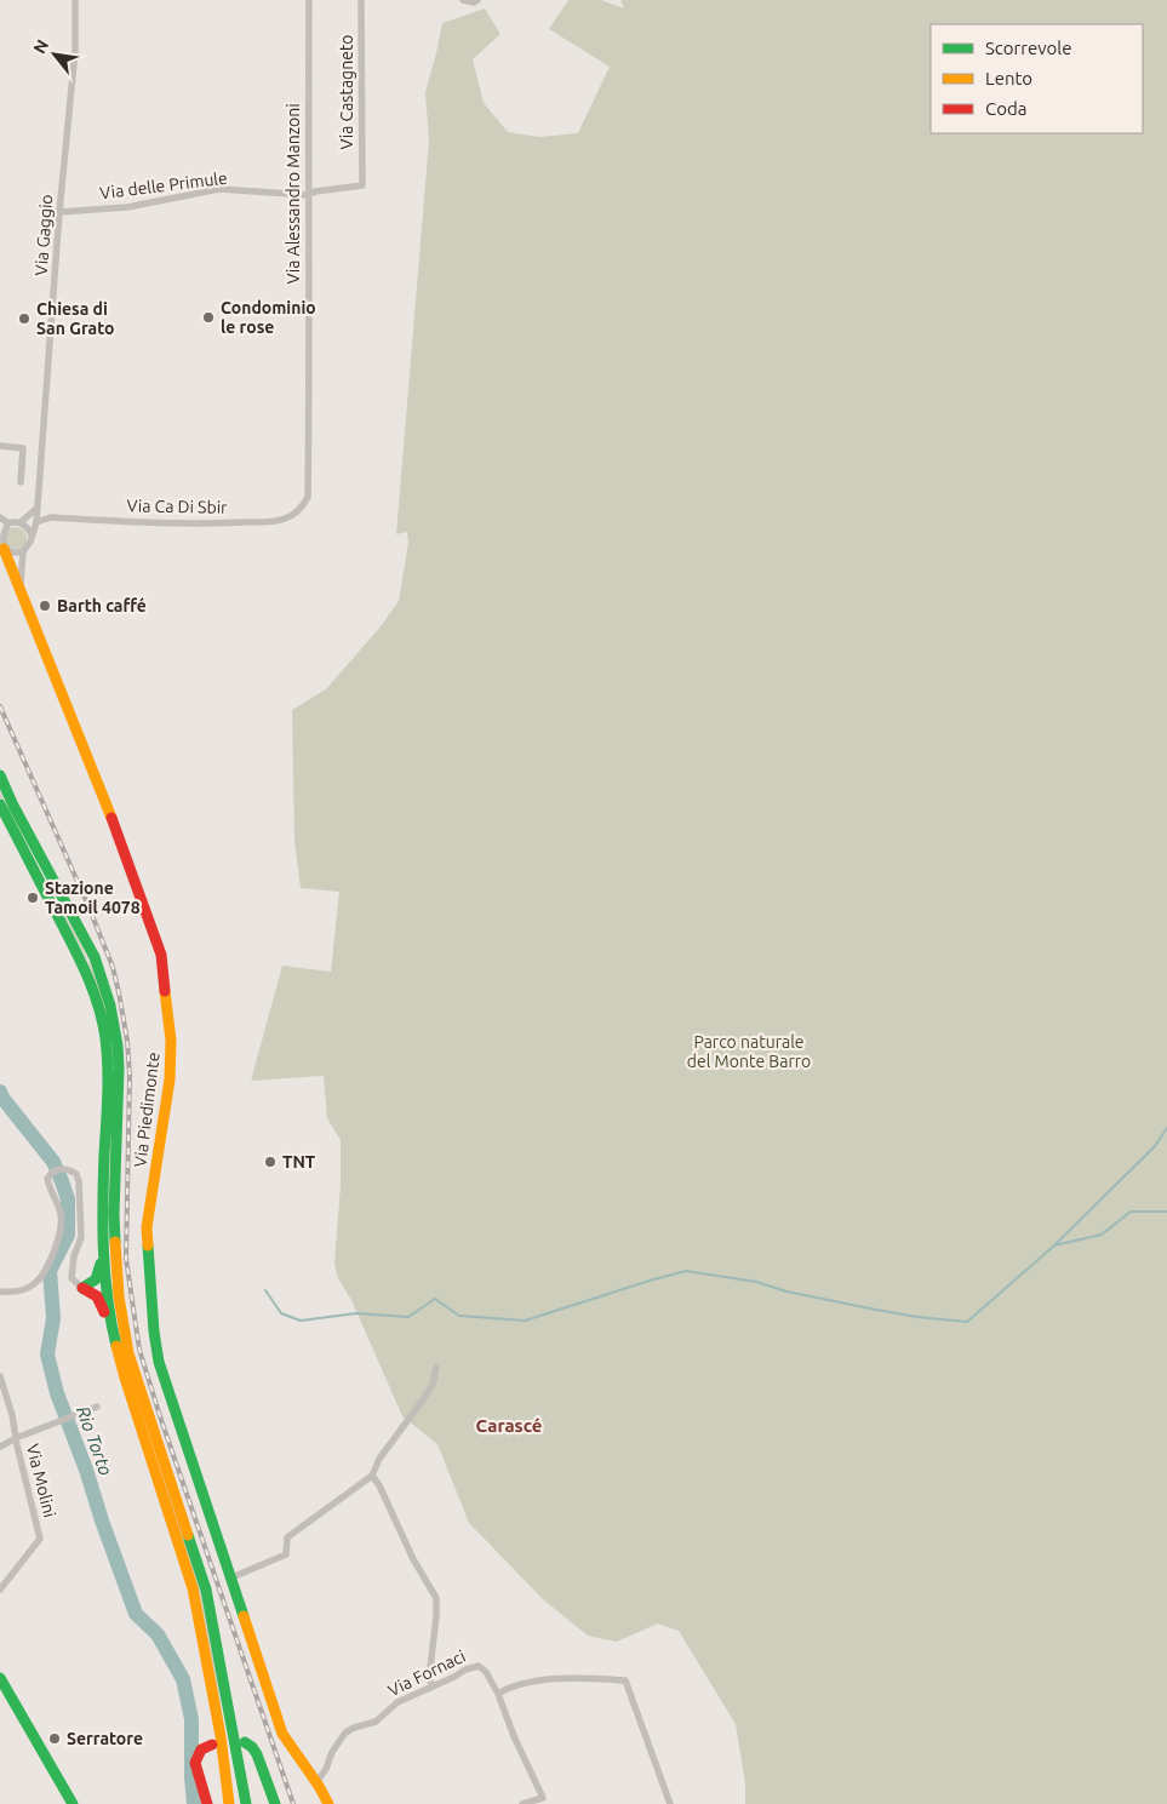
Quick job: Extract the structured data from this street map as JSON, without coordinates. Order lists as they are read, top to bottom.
{
  "streets": {
    "main road": ["Via Piedimonte"],
    "street": [
      "Via Castagneto",
      "Via delle Primule",
      "Via Alessandro Manzoni",
      "Via Gaggio",
      "Via Ca Di Sbir",
      "Via Molini",
      "Via Fornaci"
    ]
  },
  "crossings": [
    ["Via Castagneto", "Via delle Primule"],
    ["Via delle Primule", "Via Alessandro Manzoni"],
    ["Via delle Primule", "Via Gaggio"],
    ["Via Alessandro Manzoni", "Via Ca Di Sbir"],
    ["Via Gaggio", "Via Ca Di Sbir"],
    ["Via Gaggio", "Via Piedimonte"]
  ],
  "districts": ["Carascé"],
  "water": ["Rio Torto"],
  "parks": ["Parco naturale del Monte Barro"],
  "places": [
    "Condominio le rose",
    "Chiesa di San Grato",
    "Barth caffé",
    "Stazione Tamoil 4078",
    "TNT",
    "Serratore"
  ],
  "legend": ["Scorrevole", "Lento", "Coda"],
  "north": "top left"
}
